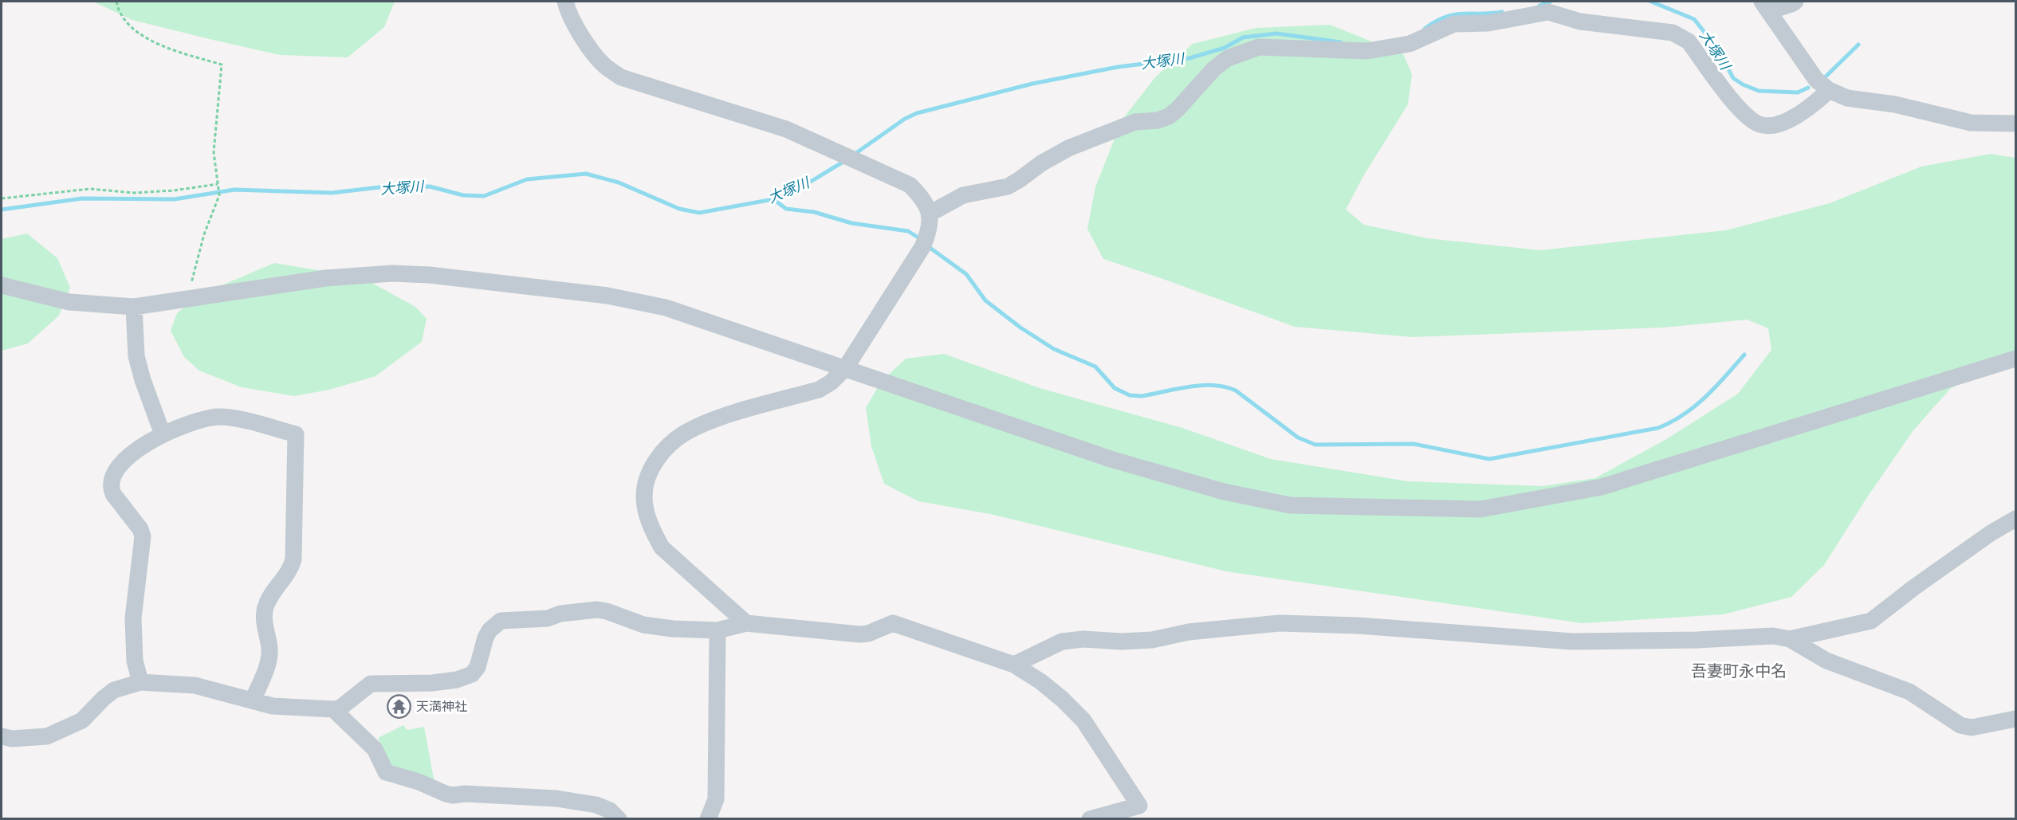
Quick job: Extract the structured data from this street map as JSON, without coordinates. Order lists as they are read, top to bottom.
{
  "districts": ["吾妻町永中名"],
  "water": ["大塚川"],
  "places": {
    "temple": ["天満神社"]
  }
}
